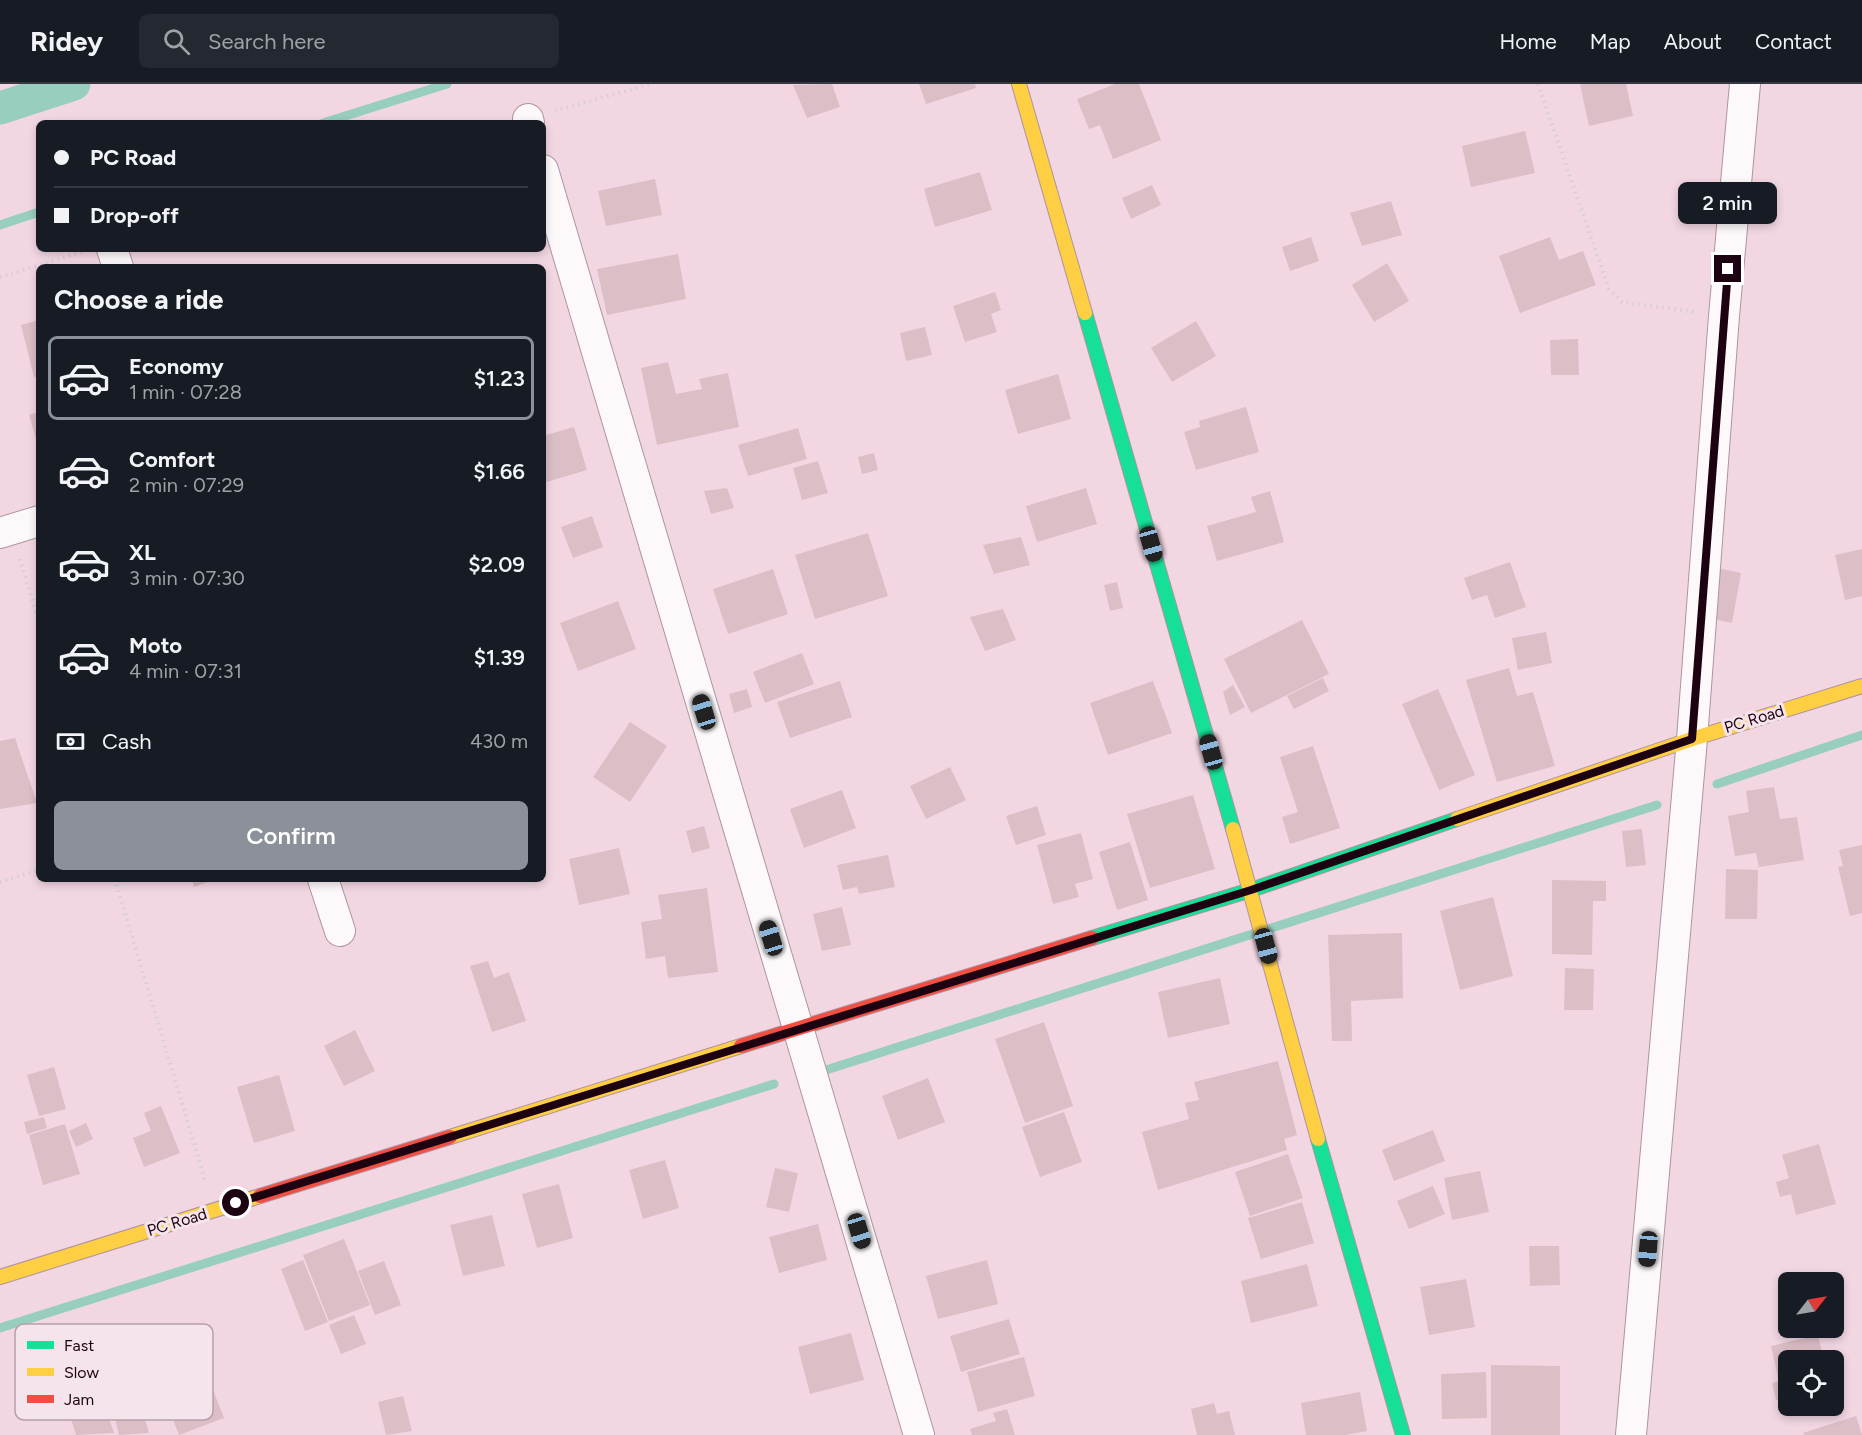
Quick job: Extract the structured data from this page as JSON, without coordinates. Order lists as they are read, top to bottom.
{
  "streets": {
    "street": ["PC Road"]
  },
  "legend": ["Fast", "Slow", "Jam"],
  "north": "top right",
  "page": {
    "header": "Ridey",
    "search": "Search here",
    "nav": [
      "Home",
      "Map",
      "About",
      "Contact"
    ],
    "banner": ["PC Road", "Drop-off"],
    "bubble": "2 min",
    "heading": "Choose a ride",
    "list": [
      {
        "name": "Economy",
        "note": "1 min · 07:28",
        "value": "$1.23"
      },
      {
        "name": "Comfort",
        "note": "2 min · 07:29",
        "value": "$1.66"
      },
      {
        "name": "XL",
        "note": "3 min · 07:30",
        "value": "$2.09"
      },
      {
        "name": "Moto",
        "note": "4 min · 07:31",
        "value": "$1.39"
      }
    ],
    "pay": ["Cash", "430 m"],
    "buttons": "Confirm"
  }
}
